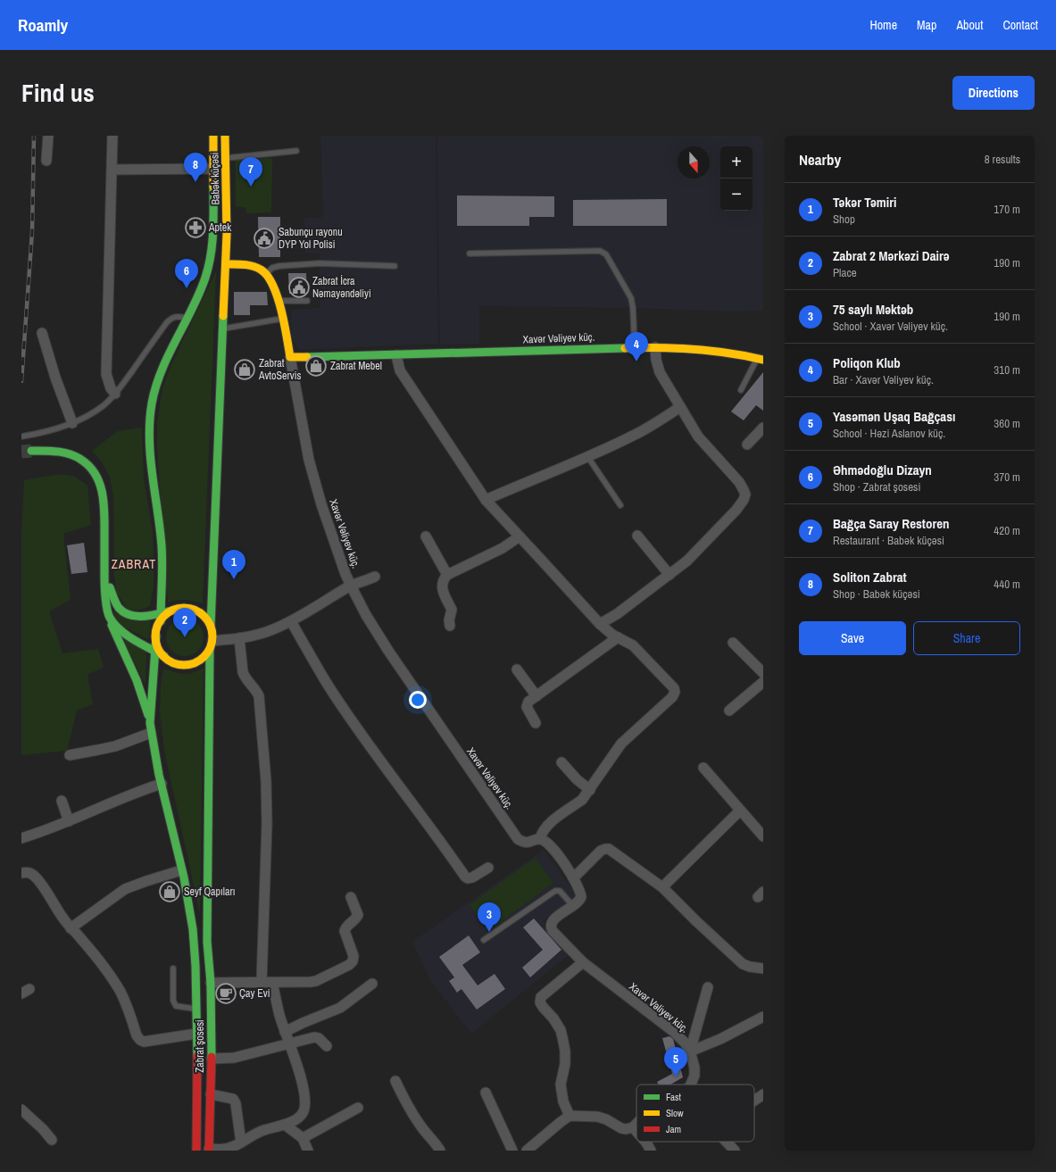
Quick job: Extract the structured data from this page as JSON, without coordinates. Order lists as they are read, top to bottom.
{
  "streets": {
    "main road": ["Babək küçəsi", "Xavər Vəliyev küç.", "Zabrat şosesi"]
  },
  "crossings": [
    ["Babək küçəsi", "Zabrat şosesi"]
  ],
  "districts": ["ZABRAT"],
  "places": {
    "pharmacy": ["Aptek"],
    "public building": ["Sabunçu rayonu DYP Yol Polisi", "Zabrat İcra Nəmayəndəliyi"],
    "shop": ["Zabrat Mebel", "Zabrat AvtoServis", "Seyf Qapıları"],
    "cafe": ["Çay Evi"]
  },
  "legend": ["Fast", "Slow", "Jam"],
  "north": "bottom",
  "page": {
    "header": "Roamly",
    "nav": [
      "Home",
      "Map",
      "About",
      "Contact"
    ],
    "title": "Find us",
    "buttons": [
      "Directions",
      ["Save", "Share"]
    ],
    "heading": ["Nearby", "8 results"],
    "map_buttons": ["+", "−"],
    "pins": [
      "8",
      "7",
      "6",
      "4",
      "1",
      "2",
      "3",
      "5"
    ],
    "list": [
      {
        "mark": "1",
        "name": "Təkər Təmiri",
        "note": "Shop",
        "value": "170 m"
      },
      {
        "mark": "2",
        "name": "Zabrat 2 Mərkəzi Dairə",
        "note": "Place",
        "value": "190 m"
      },
      {
        "mark": "3",
        "name": "75 saylı Məktəb",
        "note": "School · Xavər Vəliyev küç.",
        "value": "190 m"
      },
      {
        "mark": "4",
        "name": "Poliqon Klub",
        "note": "Bar · Xavər Vəliyev küç.",
        "value": "310 m"
      },
      {
        "mark": "5",
        "name": "Yasəmən Uşaq Bağçası",
        "note": "School · Həzi Aslanov küç.",
        "value": "360 m"
      },
      {
        "mark": "6",
        "name": "Əhmədoğlu Dizayn",
        "note": "Shop · Zabrat şosesi",
        "value": "370 m"
      },
      {
        "mark": "7",
        "name": "Bağça Saray Restoren",
        "note": "Restaurant · Babək küçəsi",
        "value": "420 m"
      },
      {
        "mark": "8",
        "name": "Soliton Zabrat",
        "note": "Shop · Babək küçəsi",
        "value": "440 m"
      }
    ]
  }
}
